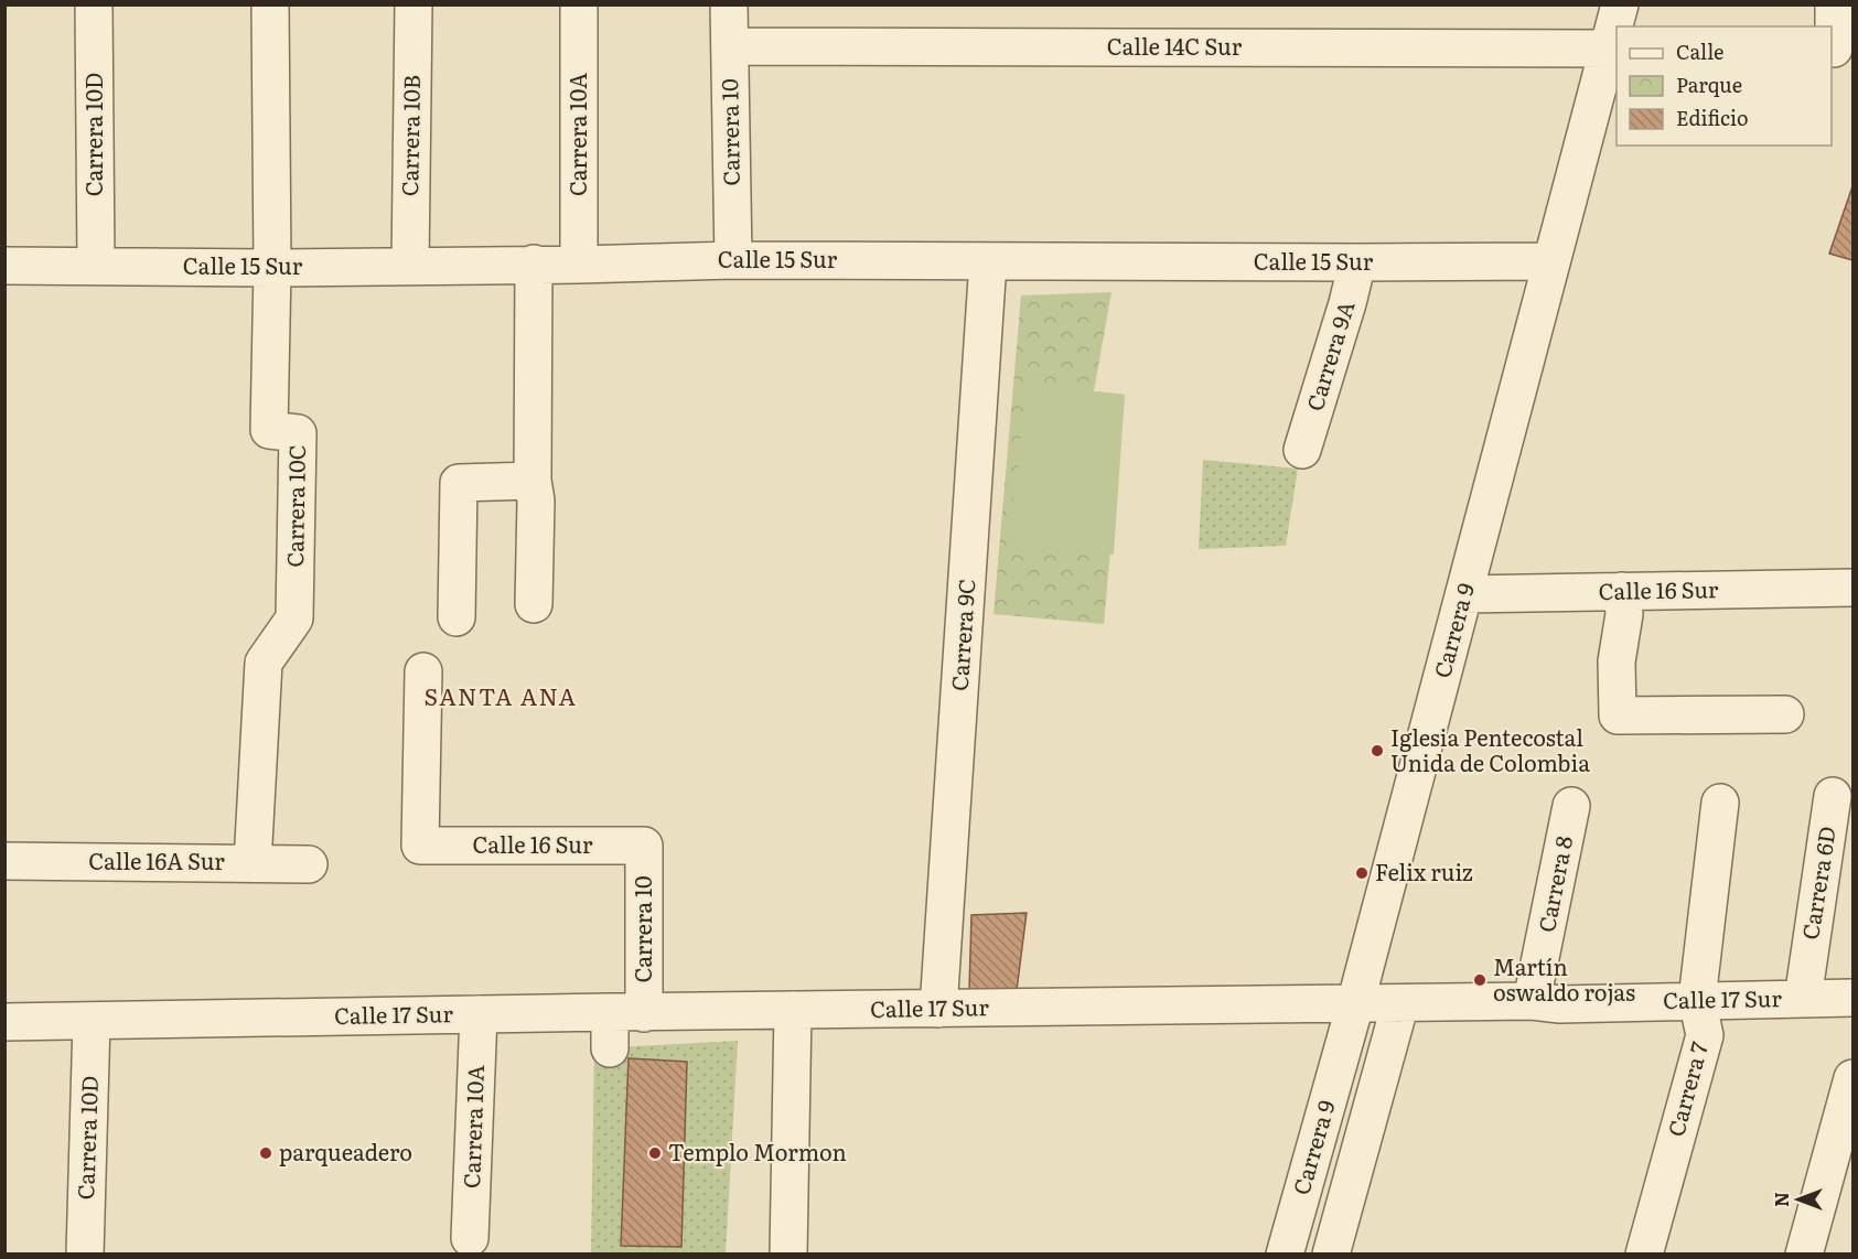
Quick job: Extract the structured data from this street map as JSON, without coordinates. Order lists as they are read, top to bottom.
{
  "streets": {
    "street": [
      "Calle 14C Sur",
      "Carrera 10",
      "Carrera 10D",
      "Carrera 10A",
      "Carrera 10B",
      "Calle 15 Sur",
      "Carrera 9A",
      "Carrera 10C",
      "Calle 16 Sur",
      "Carrera 9",
      "Carrera 9C",
      "Calle 16A Sur",
      "Carrera 6D",
      "Carrera 8",
      "Calle 17 Sur",
      "Carrera 7"
    ]
  },
  "crossings": [
    ["Calle 14C Sur", "Carrera 10"],
    ["Calle 14C Sur", "Carrera 9"],
    ["Carrera 10", "Calle 15 Sur"],
    ["Carrera 10", "Calle 16 Sur"],
    ["Carrera 10", "Calle 17 Sur"],
    ["Carrera 10D", "Calle 15 Sur"],
    ["Carrera 10D", "Calle 17 Sur"],
    ["Carrera 10A", "Calle 15 Sur"],
    ["Carrera 10A", "Calle 17 Sur"],
    ["Carrera 10B", "Calle 15 Sur"],
    ["Calle 15 Sur", "Carrera 9A"],
    ["Calle 15 Sur", "Carrera 10C"],
    ["Calle 15 Sur", "Carrera 9"],
    ["Calle 15 Sur", "Carrera 9C"],
    ["Carrera 10C", "Calle 16A Sur"],
    ["Calle 16 Sur", "Carrera 9"],
    ["Carrera 9", "Calle 17 Sur"],
    ["Carrera 9C", "Calle 17 Sur"],
    ["Carrera 6D", "Calle 17 Sur"],
    ["Carrera 8", "Calle 17 Sur"],
    ["Calle 17 Sur", "Carrera 7"]
  ],
  "districts": ["SANTA ANA"],
  "places": [
    "Iglesia Pentecostal Unida de Colombia",
    "Felix ruiz",
    "Martín oswaldo rojas",
    "parqueadero",
    "Templo Mormon"
  ],
  "legend": ["Calle", "Parque", "Edificio"],
  "north": "left"
}
